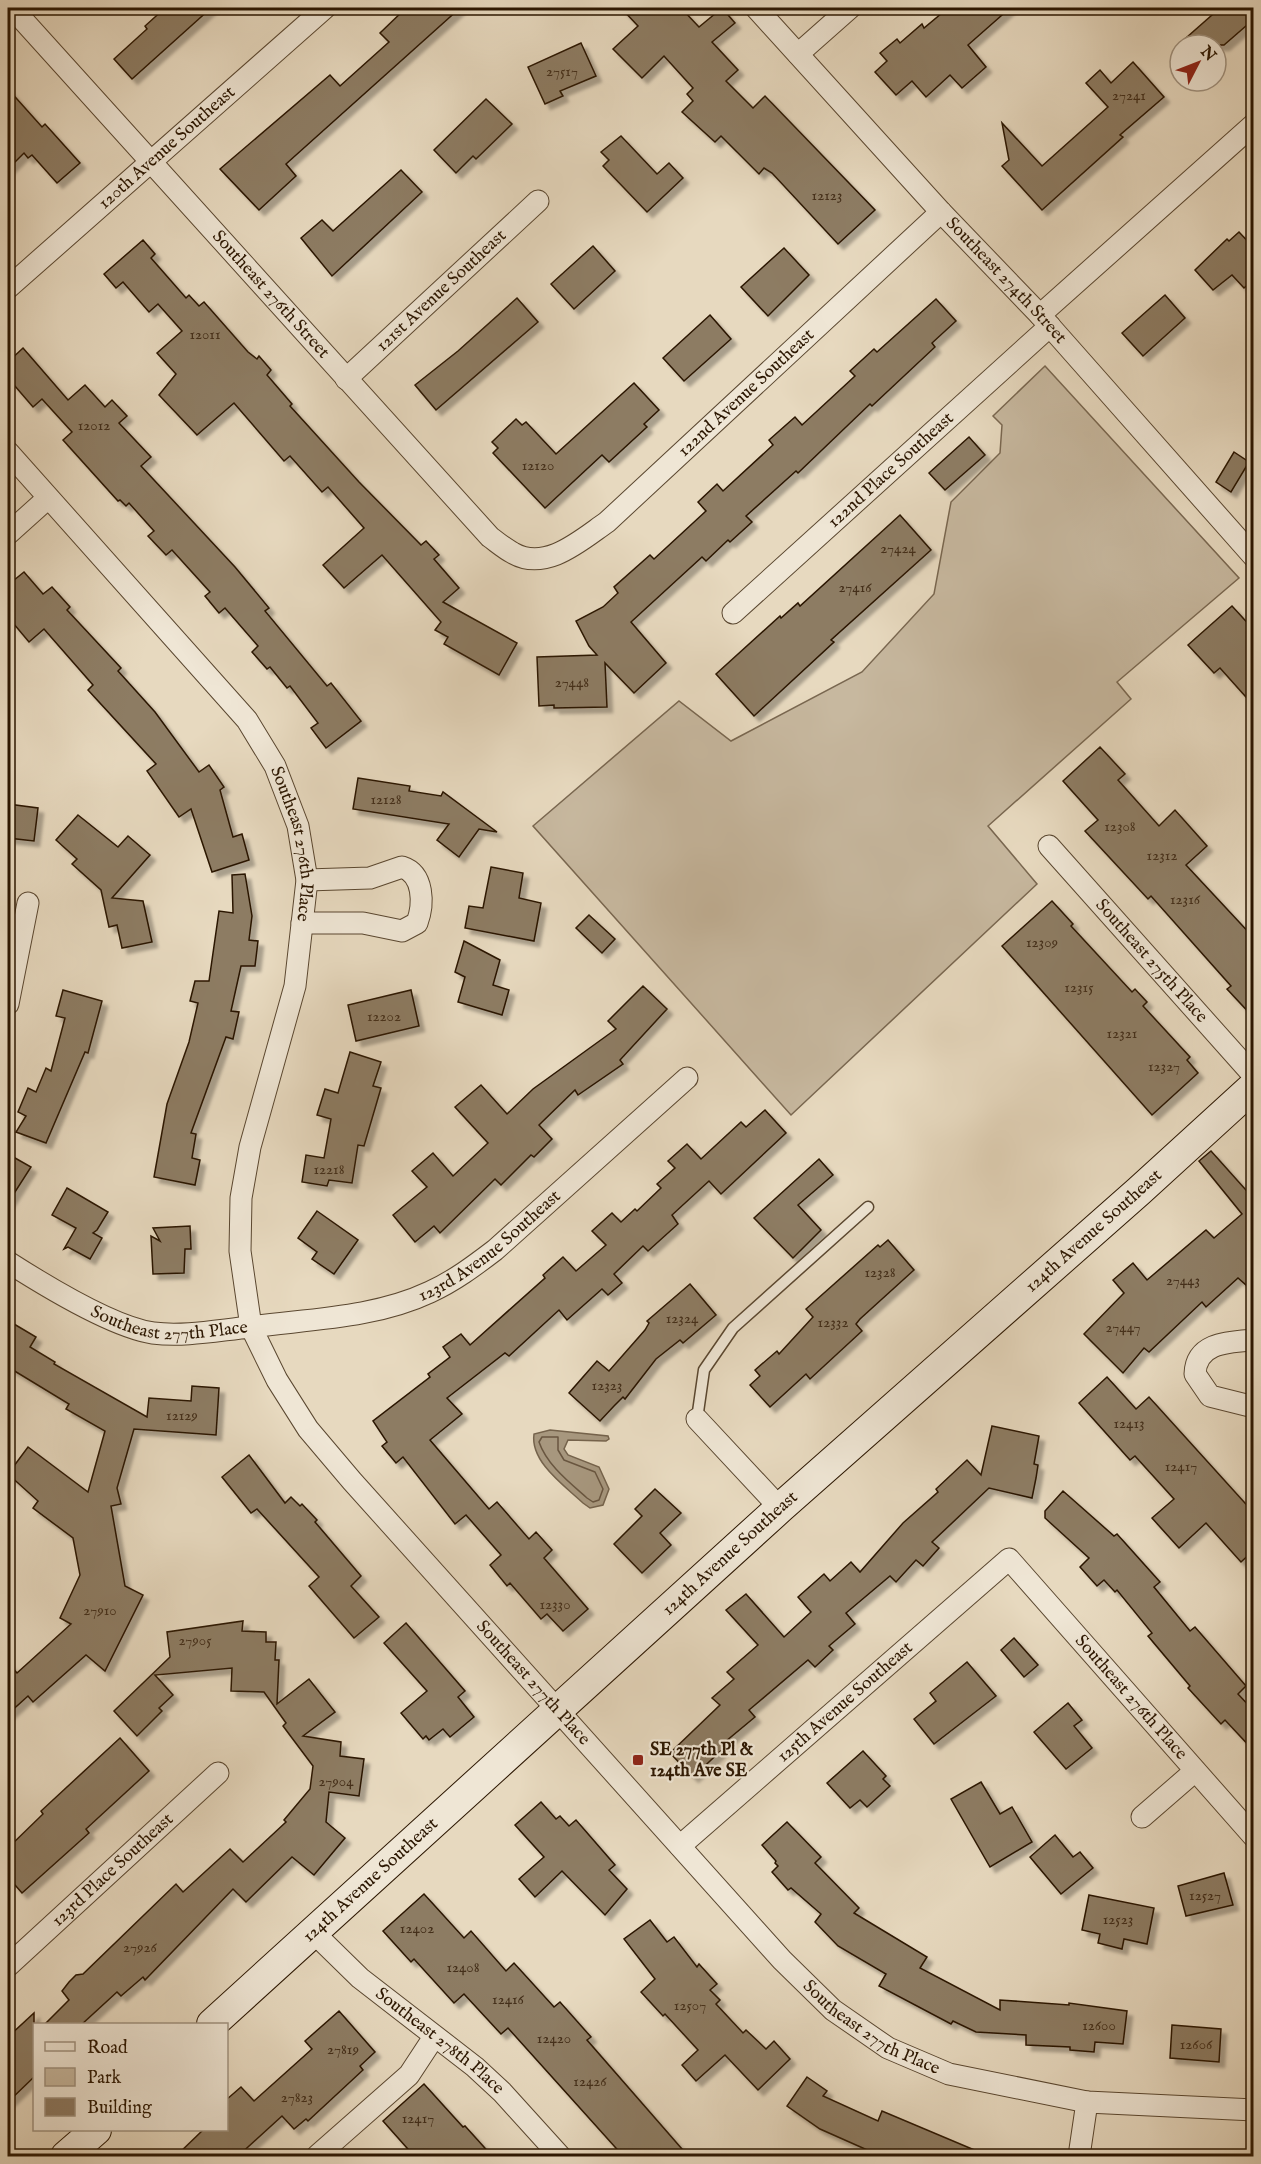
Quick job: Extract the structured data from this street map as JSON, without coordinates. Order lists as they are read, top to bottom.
{
  "streets": {
    "street": [
      "120th Avenue Southeast",
      "Southeast 274th Street",
      "121st Avenue Southeast",
      "Southeast 276th Street",
      "122nd Avenue Southeast",
      "122nd Place Southeast",
      "Southeast 276th Place",
      "Southeast 275th Place",
      "124th Avenue Southeast",
      "123rd Avenue Southeast",
      "Southeast 277th Place",
      "125th Avenue Southeast",
      "123rd Place Southeast",
      "Southeast 278th Place"
    ]
  },
  "crossings": [
    ["120th Avenue Southeast", "Southeast 276th Street"],
    ["Southeast 274th Street", "122nd Avenue Southeast"],
    ["Southeast 274th Street", "122nd Place Southeast"],
    ["121st Avenue Southeast", "Southeast 276th Street"],
    ["Southeast 276th Street", "122nd Avenue Southeast"],
    ["Southeast 276th Place", "123rd Avenue Southeast"],
    ["Southeast 276th Place", "Southeast 277th Place"],
    ["Southeast 276th Place", "125th Avenue Southeast"],
    ["124th Avenue Southeast", "Southeast 277th Place"],
    ["124th Avenue Southeast", "Southeast 278th Place"],
    ["123rd Avenue Southeast", "Southeast 277th Place"],
    ["Southeast 277th Place", "125th Avenue Southeast"]
  ],
  "places": {
    "transit": ["SE 277th Pl & 124th Ave SE"]
  },
  "house_numbers": [
    "27517",
    "27241",
    "12123",
    "12011",
    "12012",
    "12120",
    "27424",
    "27416",
    "27448",
    "12128",
    "12308",
    "12312",
    "12316",
    "12309",
    "12315",
    "12202",
    "12321",
    "12327",
    "12218",
    "12328",
    "27443",
    "12324",
    "12332",
    "27447",
    "12323",
    "12129",
    "12413",
    "12417",
    "12330",
    "27910",
    "27905",
    "27904",
    "12527",
    "12523",
    "12402",
    "27926",
    "12408",
    "12416",
    "12507",
    "12600",
    "12420",
    "12606",
    "27819",
    "12426",
    "27823",
    "12417"
  ],
  "legend": ["Road", "Park", "Building"],
  "north": "top right"
}
